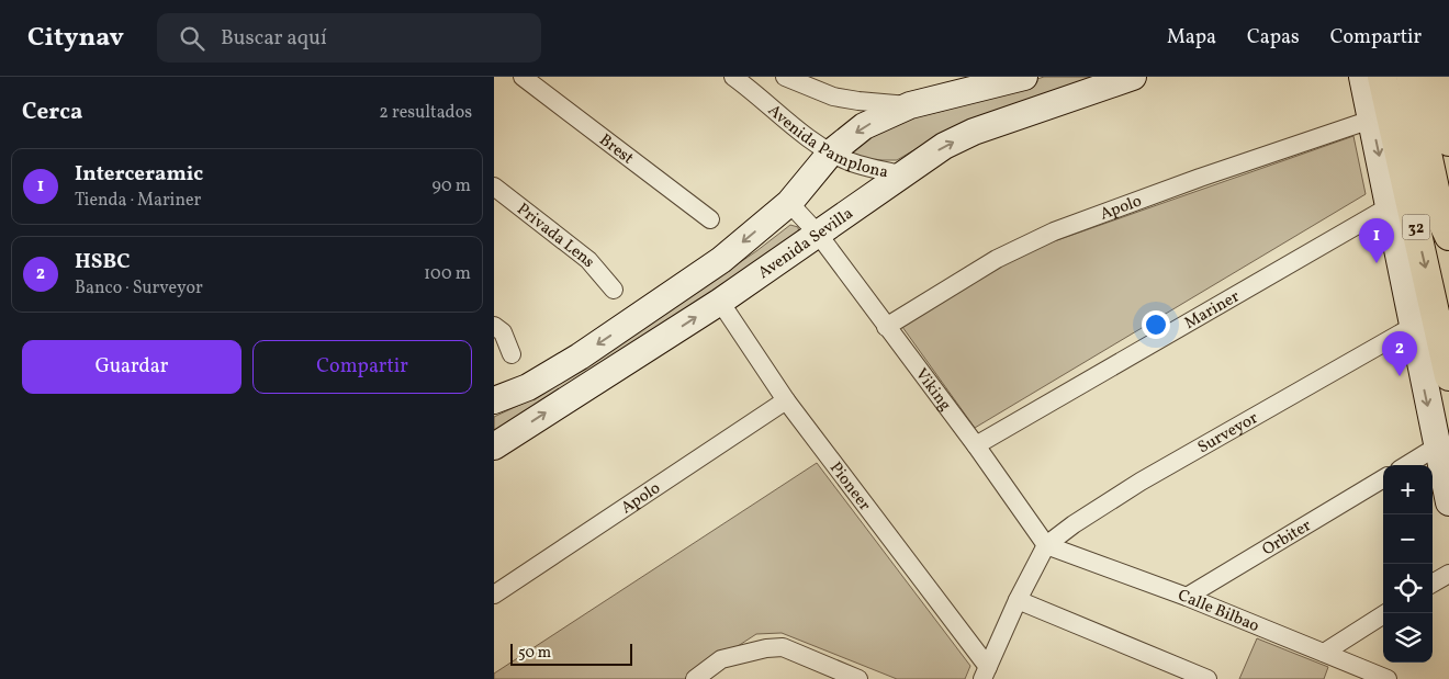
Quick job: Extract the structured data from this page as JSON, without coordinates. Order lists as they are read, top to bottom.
{
  "streets": {
    "main road": ["32"],
    "street": [
      "Avenida Pamplona",
      "Brest",
      "Apolo",
      "Privada Lens",
      "Avenida Sevilla",
      "Mariner",
      "Viking",
      "Surveyor",
      "Pioneer",
      "Orbiter",
      "Calle Bilbao"
    ]
  },
  "crossings": [
    ["Avenida Pamplona", "Avenida Sevilla"],
    ["Apolo", "Viking"],
    ["Apolo", "Pioneer"],
    ["Avenida Sevilla", "Viking"],
    ["Avenida Sevilla", "Pioneer"],
    ["Mariner", "Viking"],
    ["Viking", "Surveyor"],
    ["Viking", "Calle Bilbao"],
    ["Surveyor", "Calle Bilbao"],
    ["Orbiter", "Calle Bilbao"]
  ],
  "scale_bar": "50 m",
  "page": {
    "header": "Citynav",
    "search": "Buscar aquí",
    "nav": ["Mapa", "Capas", "Compartir"],
    "heading": ["Cerca", "2 resultados"],
    "list": [
      {
        "mark": "1",
        "name": "Interceramic",
        "note": "Tienda · Mariner",
        "value": "90 m"
      },
      {
        "mark": "2",
        "name": "HSBC",
        "note": "Banco · Surveyor",
        "value": "100 m"
      }
    ],
    "pins": ["1", "2"],
    "buttons": ["Guardar", "Compartir"],
    "map_buttons": ["+", "−"],
    "scale": "50 m"
  }
}
